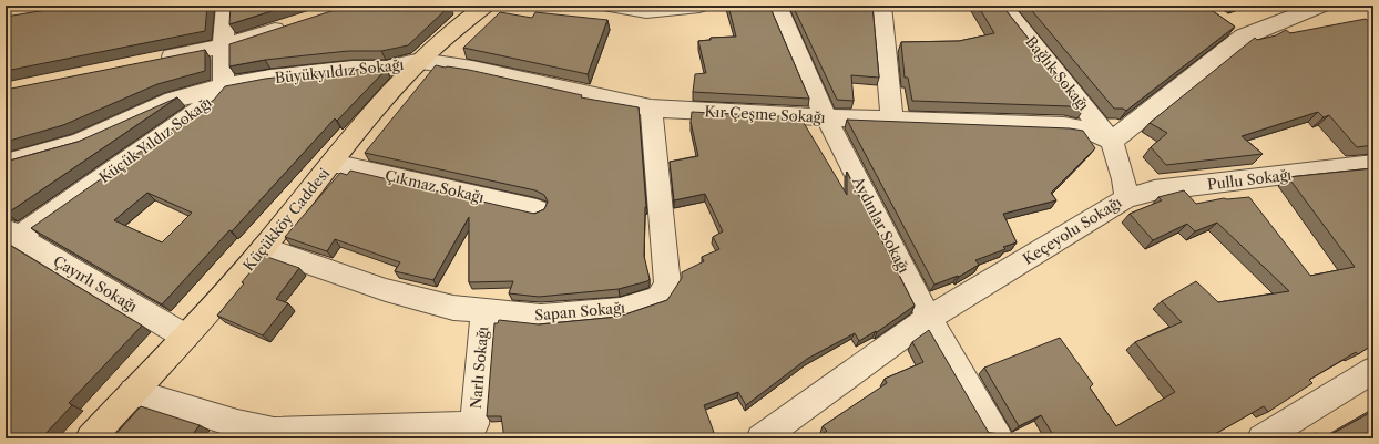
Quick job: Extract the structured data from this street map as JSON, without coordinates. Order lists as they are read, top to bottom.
{
  "streets": {
    "main road": ["Küçükköy Caddesi"],
    "street": [
      "Büyükyıldız Sokağı",
      "Bağlık Sokağı",
      "Kır Çeşme Sokağı",
      "Küçük Yıldız Sokağı",
      "Pullu Sokağı",
      "Çıkmaz Sokağı",
      "Aydınlar Sokağı",
      "Keçeyolu Sokağı",
      "Çayırlı Sokağı",
      "Sapan Sokağı",
      "Narlı Sokağı"
    ]
  },
  "crossings": [
    ["Büyükyıldız Sokağı", "Kır Çeşme Sokağı"],
    ["Büyükyıldız Sokağı", "Küçük Yıldız Sokağı"],
    ["Büyükyıldız Sokağı", "Küçükköy Caddesi"],
    ["Bağlık Sokağı", "Kır Çeşme Sokağı"],
    ["Bağlık Sokağı", "Keçeyolu Sokağı"],
    ["Kır Çeşme Sokağı", "Küçükköy Caddesi"],
    ["Kır Çeşme Sokağı", "Aydınlar Sokağı"],
    ["Kır Çeşme Sokağı", "Keçeyolu Sokağı"],
    ["Kır Çeşme Sokağı", "Sapan Sokağı"],
    ["Küçük Yıldız Sokağı", "Çayırlı Sokağı"],
    ["Pullu Sokağı", "Keçeyolu Sokağı"],
    ["Çıkmaz Sokağı", "Küçükköy Caddesi"],
    ["Küçükköy Caddesi", "Çayırlı Sokağı"],
    ["Küçükköy Caddesi", "Sapan Sokağı"],
    ["Küçükköy Caddesi", "Narlı Sokağı"],
    ["Aydınlar Sokağı", "Keçeyolu Sokağı"],
    ["Sapan Sokağı", "Narlı Sokağı"]
  ]
}
